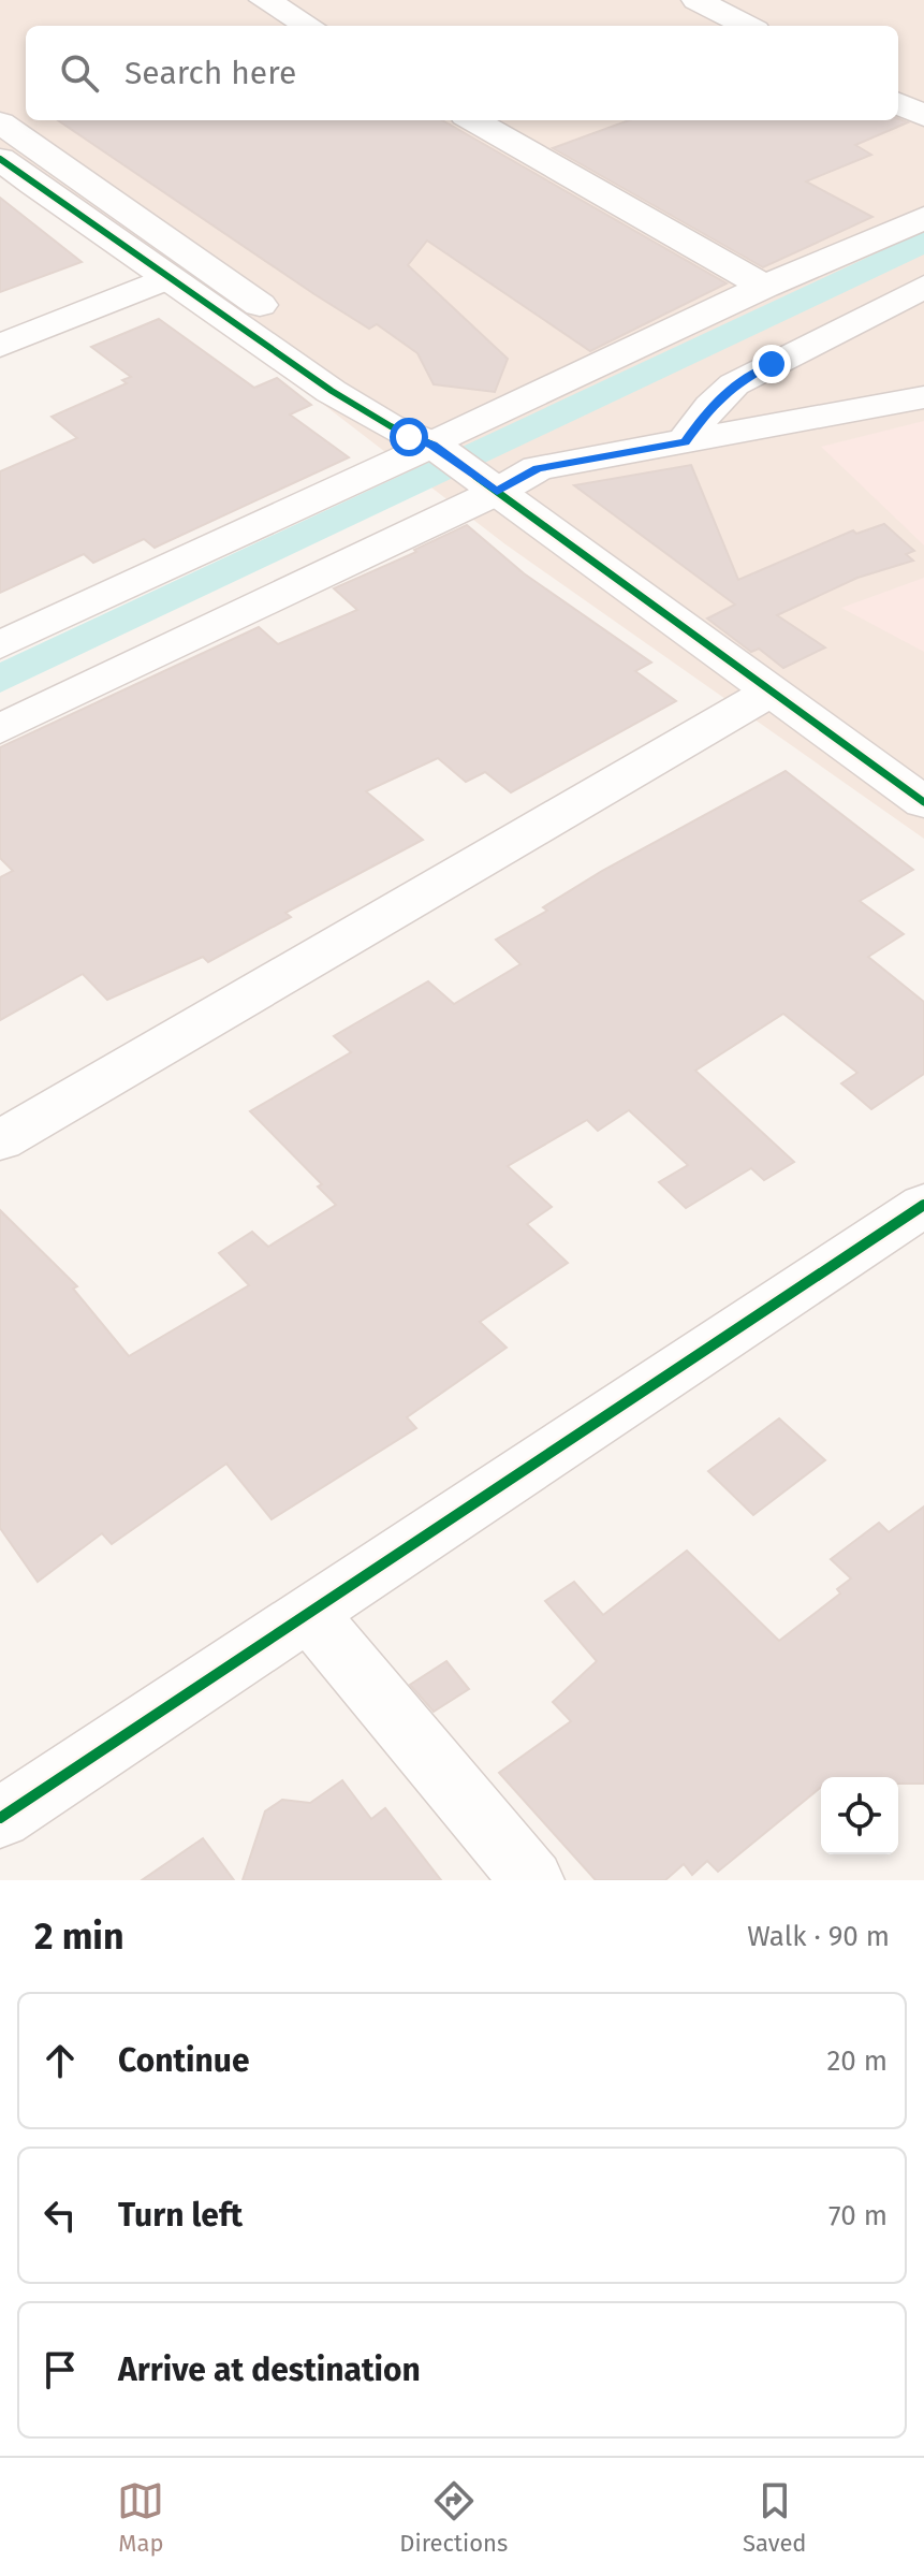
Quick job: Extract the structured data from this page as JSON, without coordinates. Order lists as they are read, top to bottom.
{
  "page": {
    "search": "Search here",
    "heading": ["2 min", "Walk · 90 m"],
    "list": [
      ["Continue", "20 m"],
      ["Turn left", "70 m"],
      "Arrive at destination"
    ],
    "nav": ["Map", "Directions", "Saved"]
  }
}
